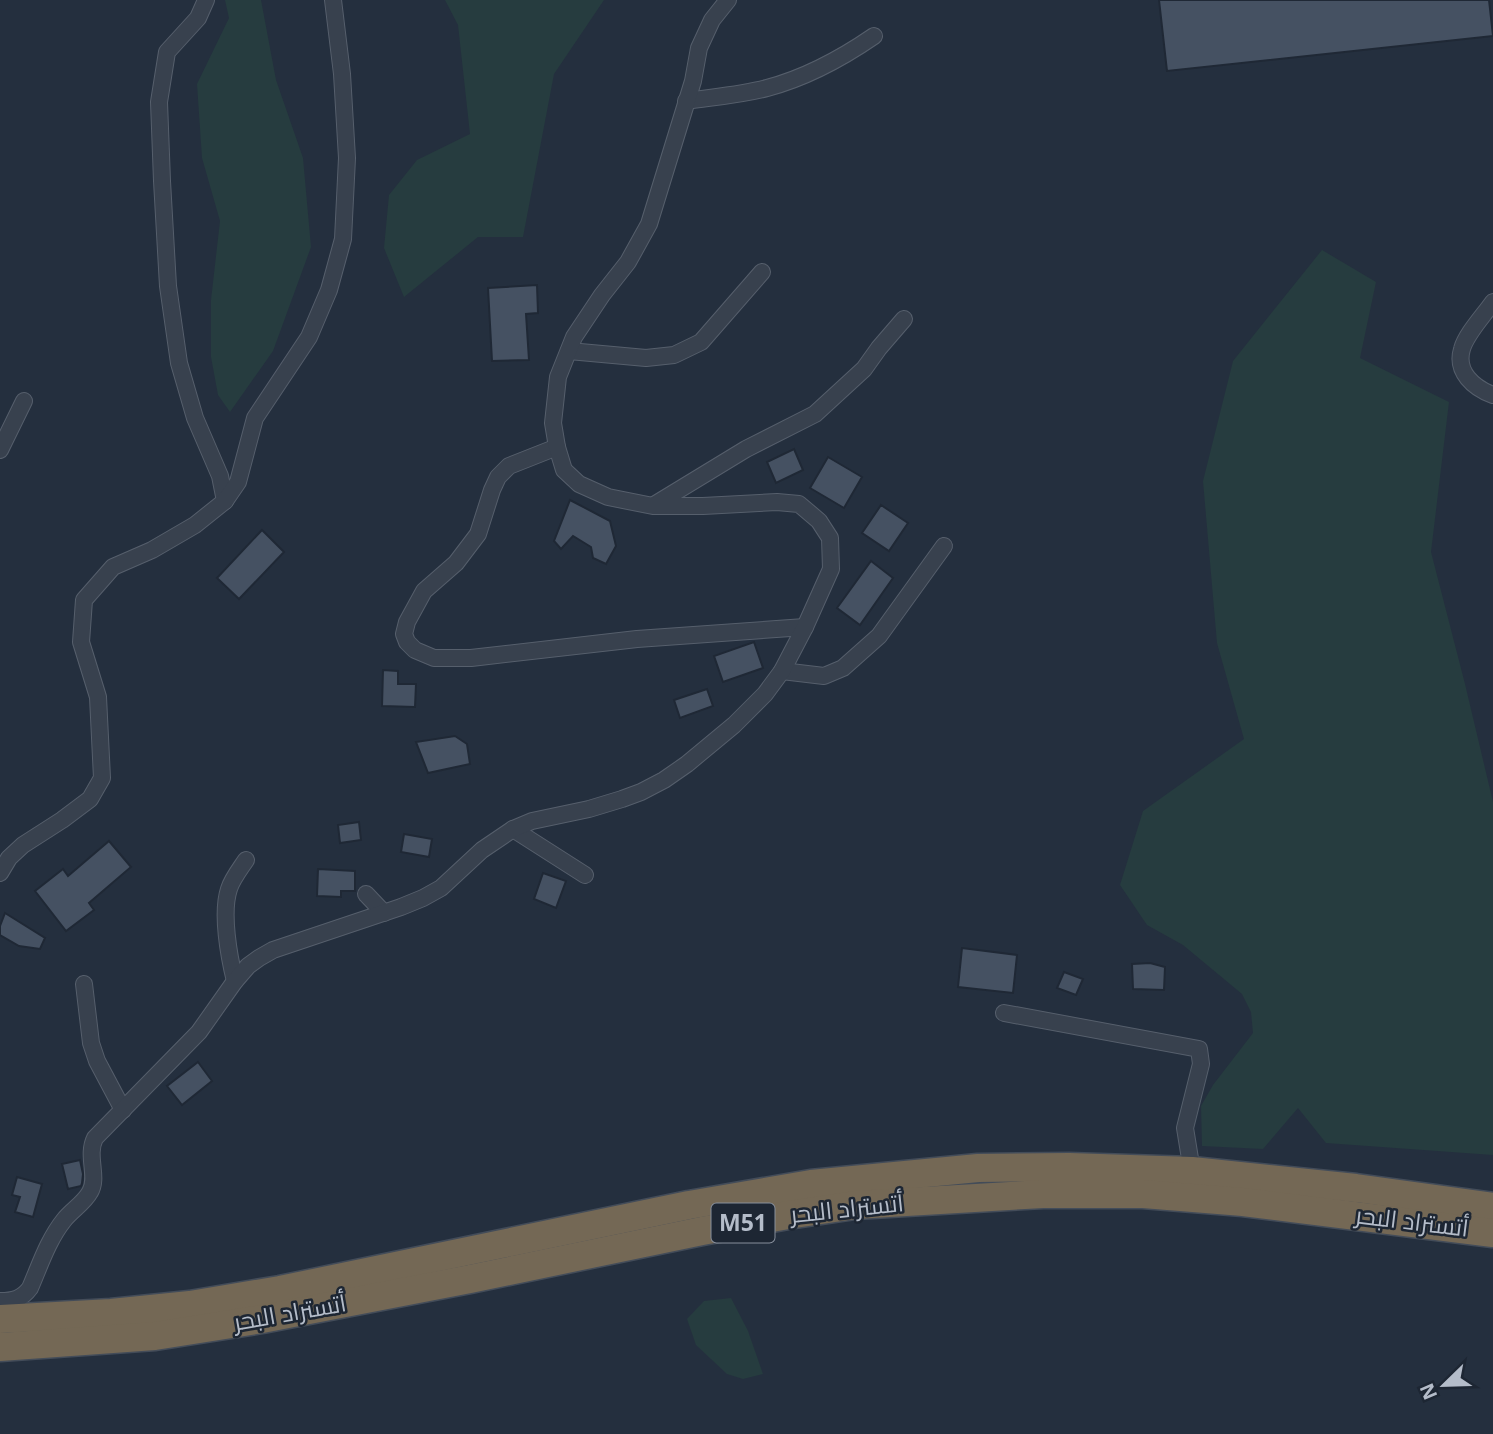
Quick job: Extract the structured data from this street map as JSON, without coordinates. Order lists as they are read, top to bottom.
{
  "streets": {
    "highway": ["أتستراد البحر", "M51"]
  },
  "north": "bottom left"
}
